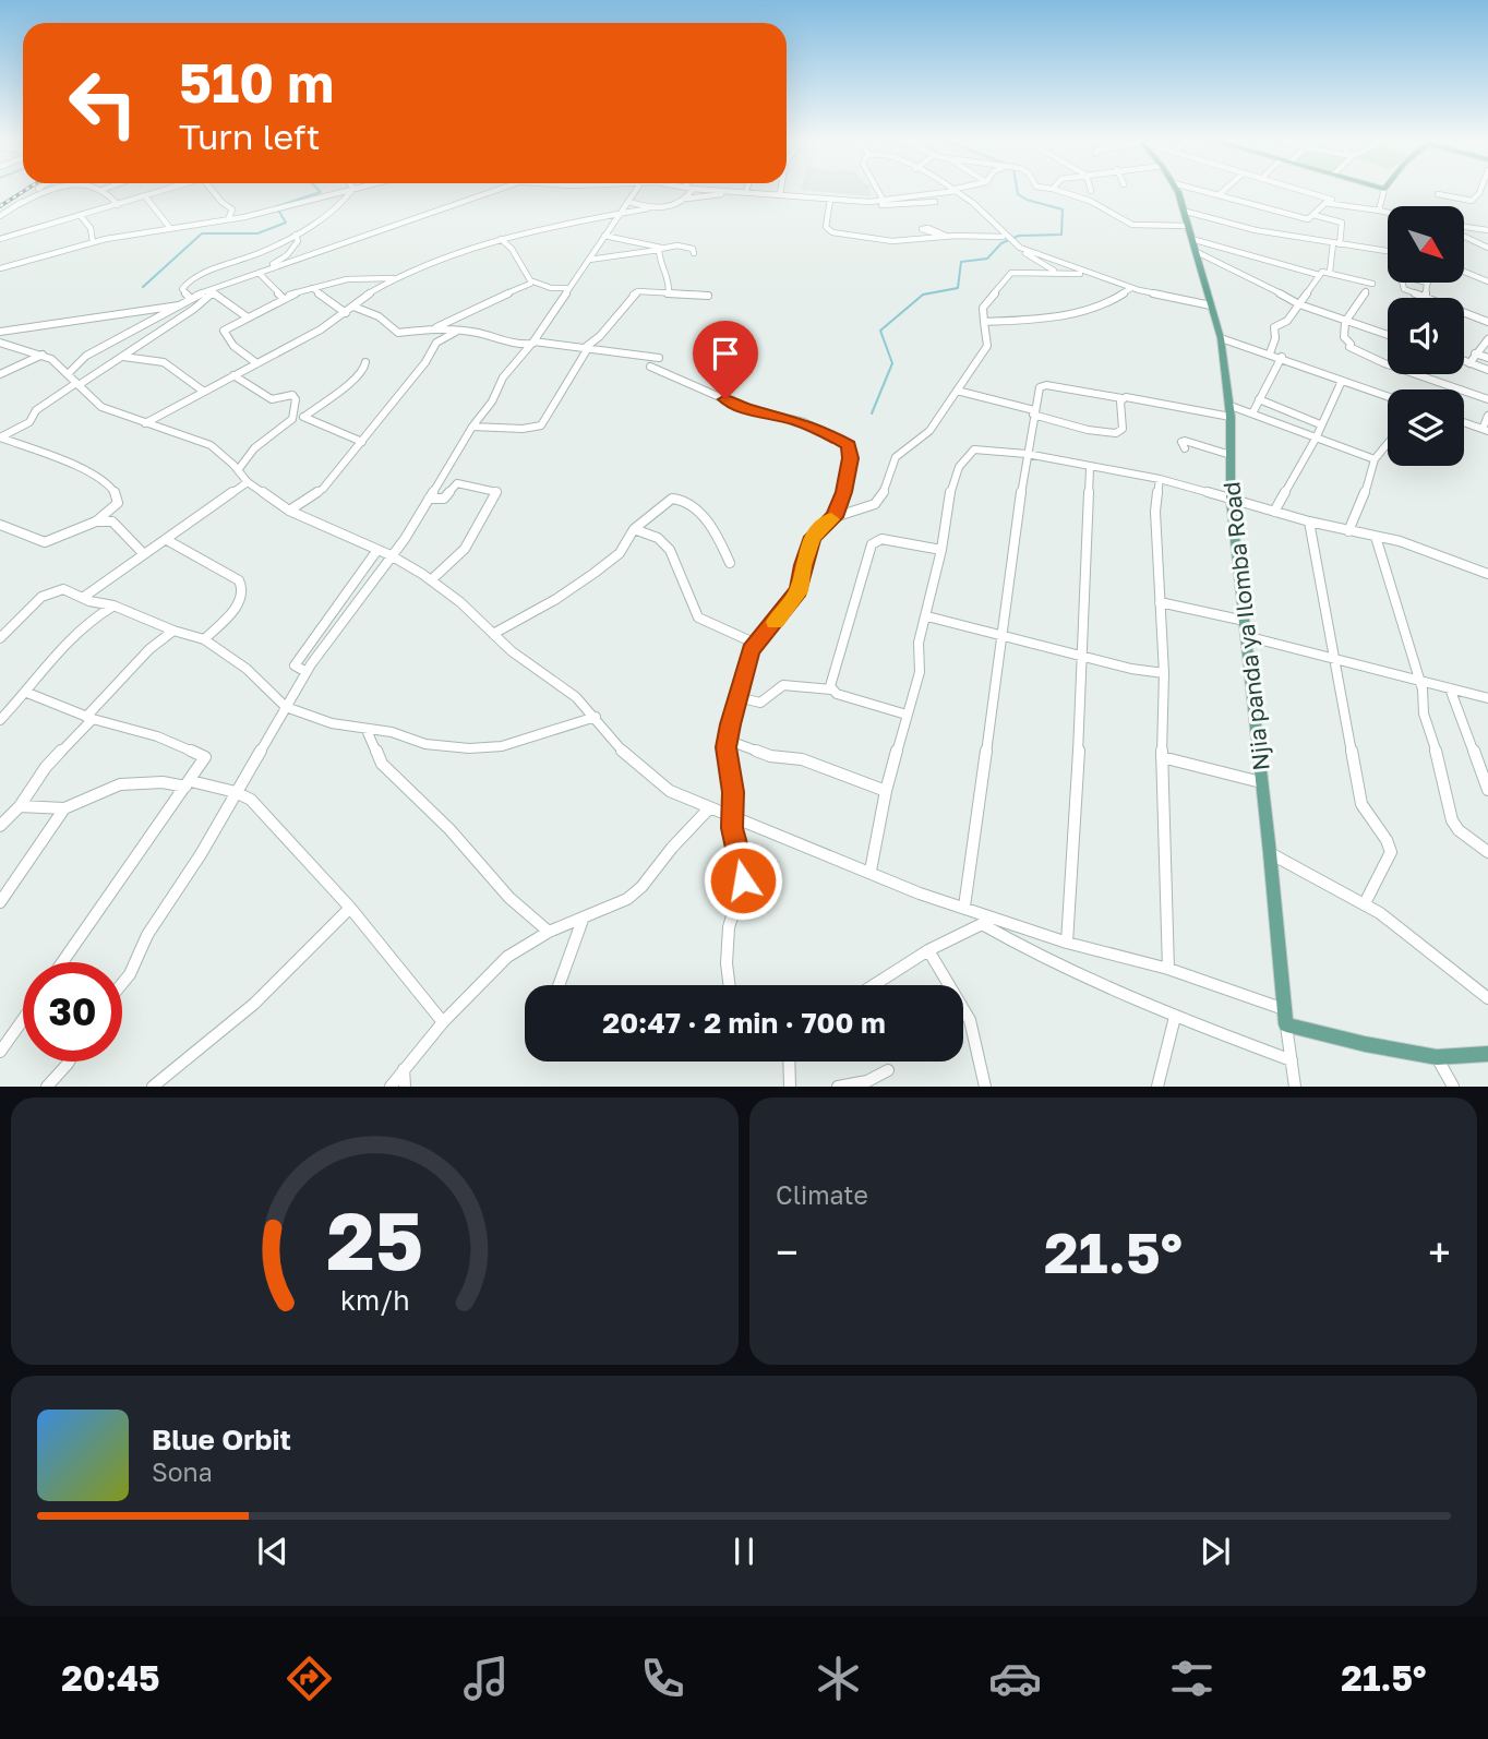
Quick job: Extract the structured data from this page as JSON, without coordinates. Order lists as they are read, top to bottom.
{
  "streets": {
    "main road": ["Njia panda ya Ilomba Road"]
  },
  "north": "bottom right",
  "page": {
    "turn": ["510 m", "Turn left"],
    "limit": "30",
    "trip": "20:47 · 2 min · 700 m",
    "tile": "Climate",
    "heat": ["−", "21.5°", "+"],
    "song": ["Blue Orbit", "Sona"],
    "tabs": ["20:45", "21.5°"],
    "gauge": ["25", "km/h"]
  }
}
